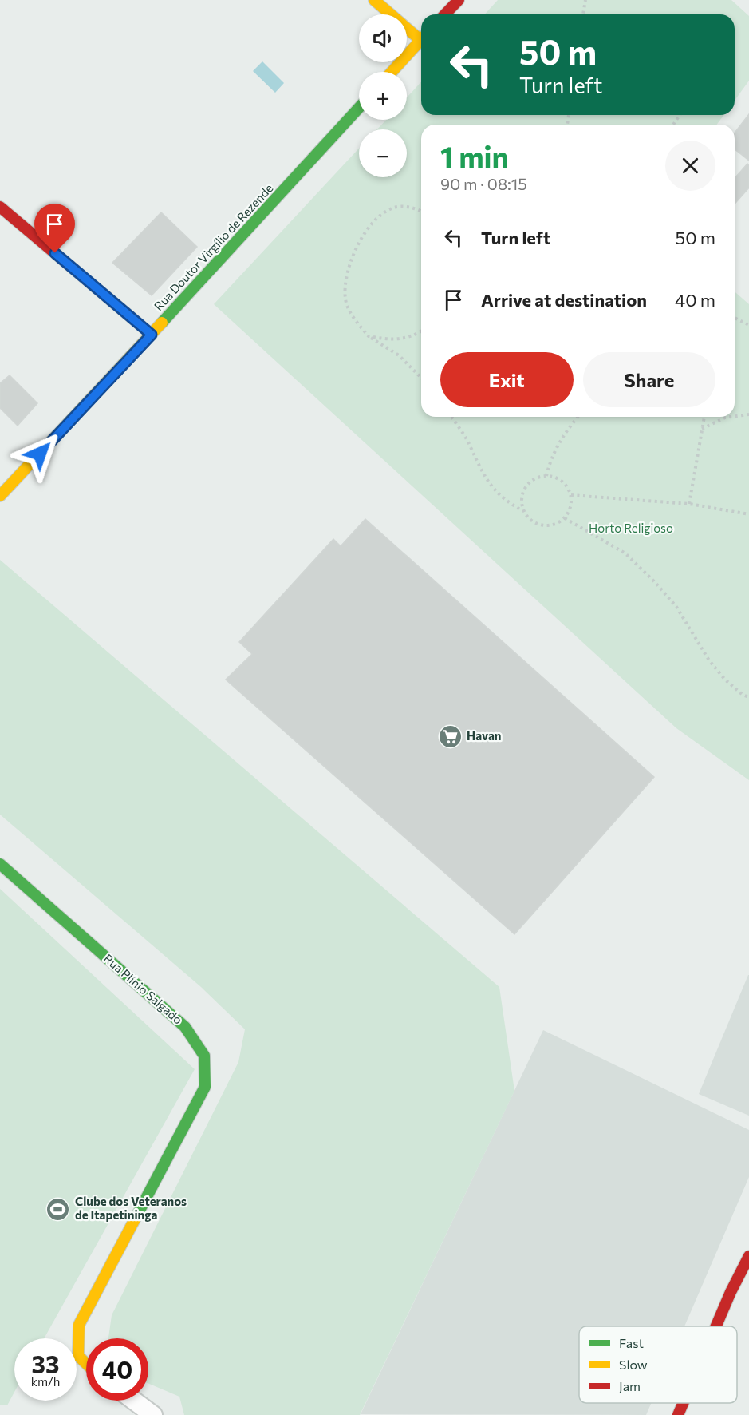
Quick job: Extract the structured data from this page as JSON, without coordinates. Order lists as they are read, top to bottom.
{
  "streets": {
    "street": ["Rua Doutor Virgílio de Rezende", "Rua Plínio Salgado"]
  },
  "parks": ["Horto Religioso"],
  "places": {
    "supermarket": ["Havan"],
    "sports": ["Clube dos Veteranos de Itapetininga"]
  },
  "legend": ["Fast", "Slow", "Jam"],
  "page": {
    "map_buttons": ["+", "−"],
    "turn": ["50 m", "Turn left"],
    "heading": ["1 min", "90 m · 08:15"],
    "list": [
      {
        "name": "Turn left",
        "value": "50 m"
      },
      {
        "name": "Arrive at destination",
        "value": "40 m"
      }
    ],
    "buttons": ["Exit", "Share"],
    "speed": "33 km/h",
    "limit": "40"
  }
}
